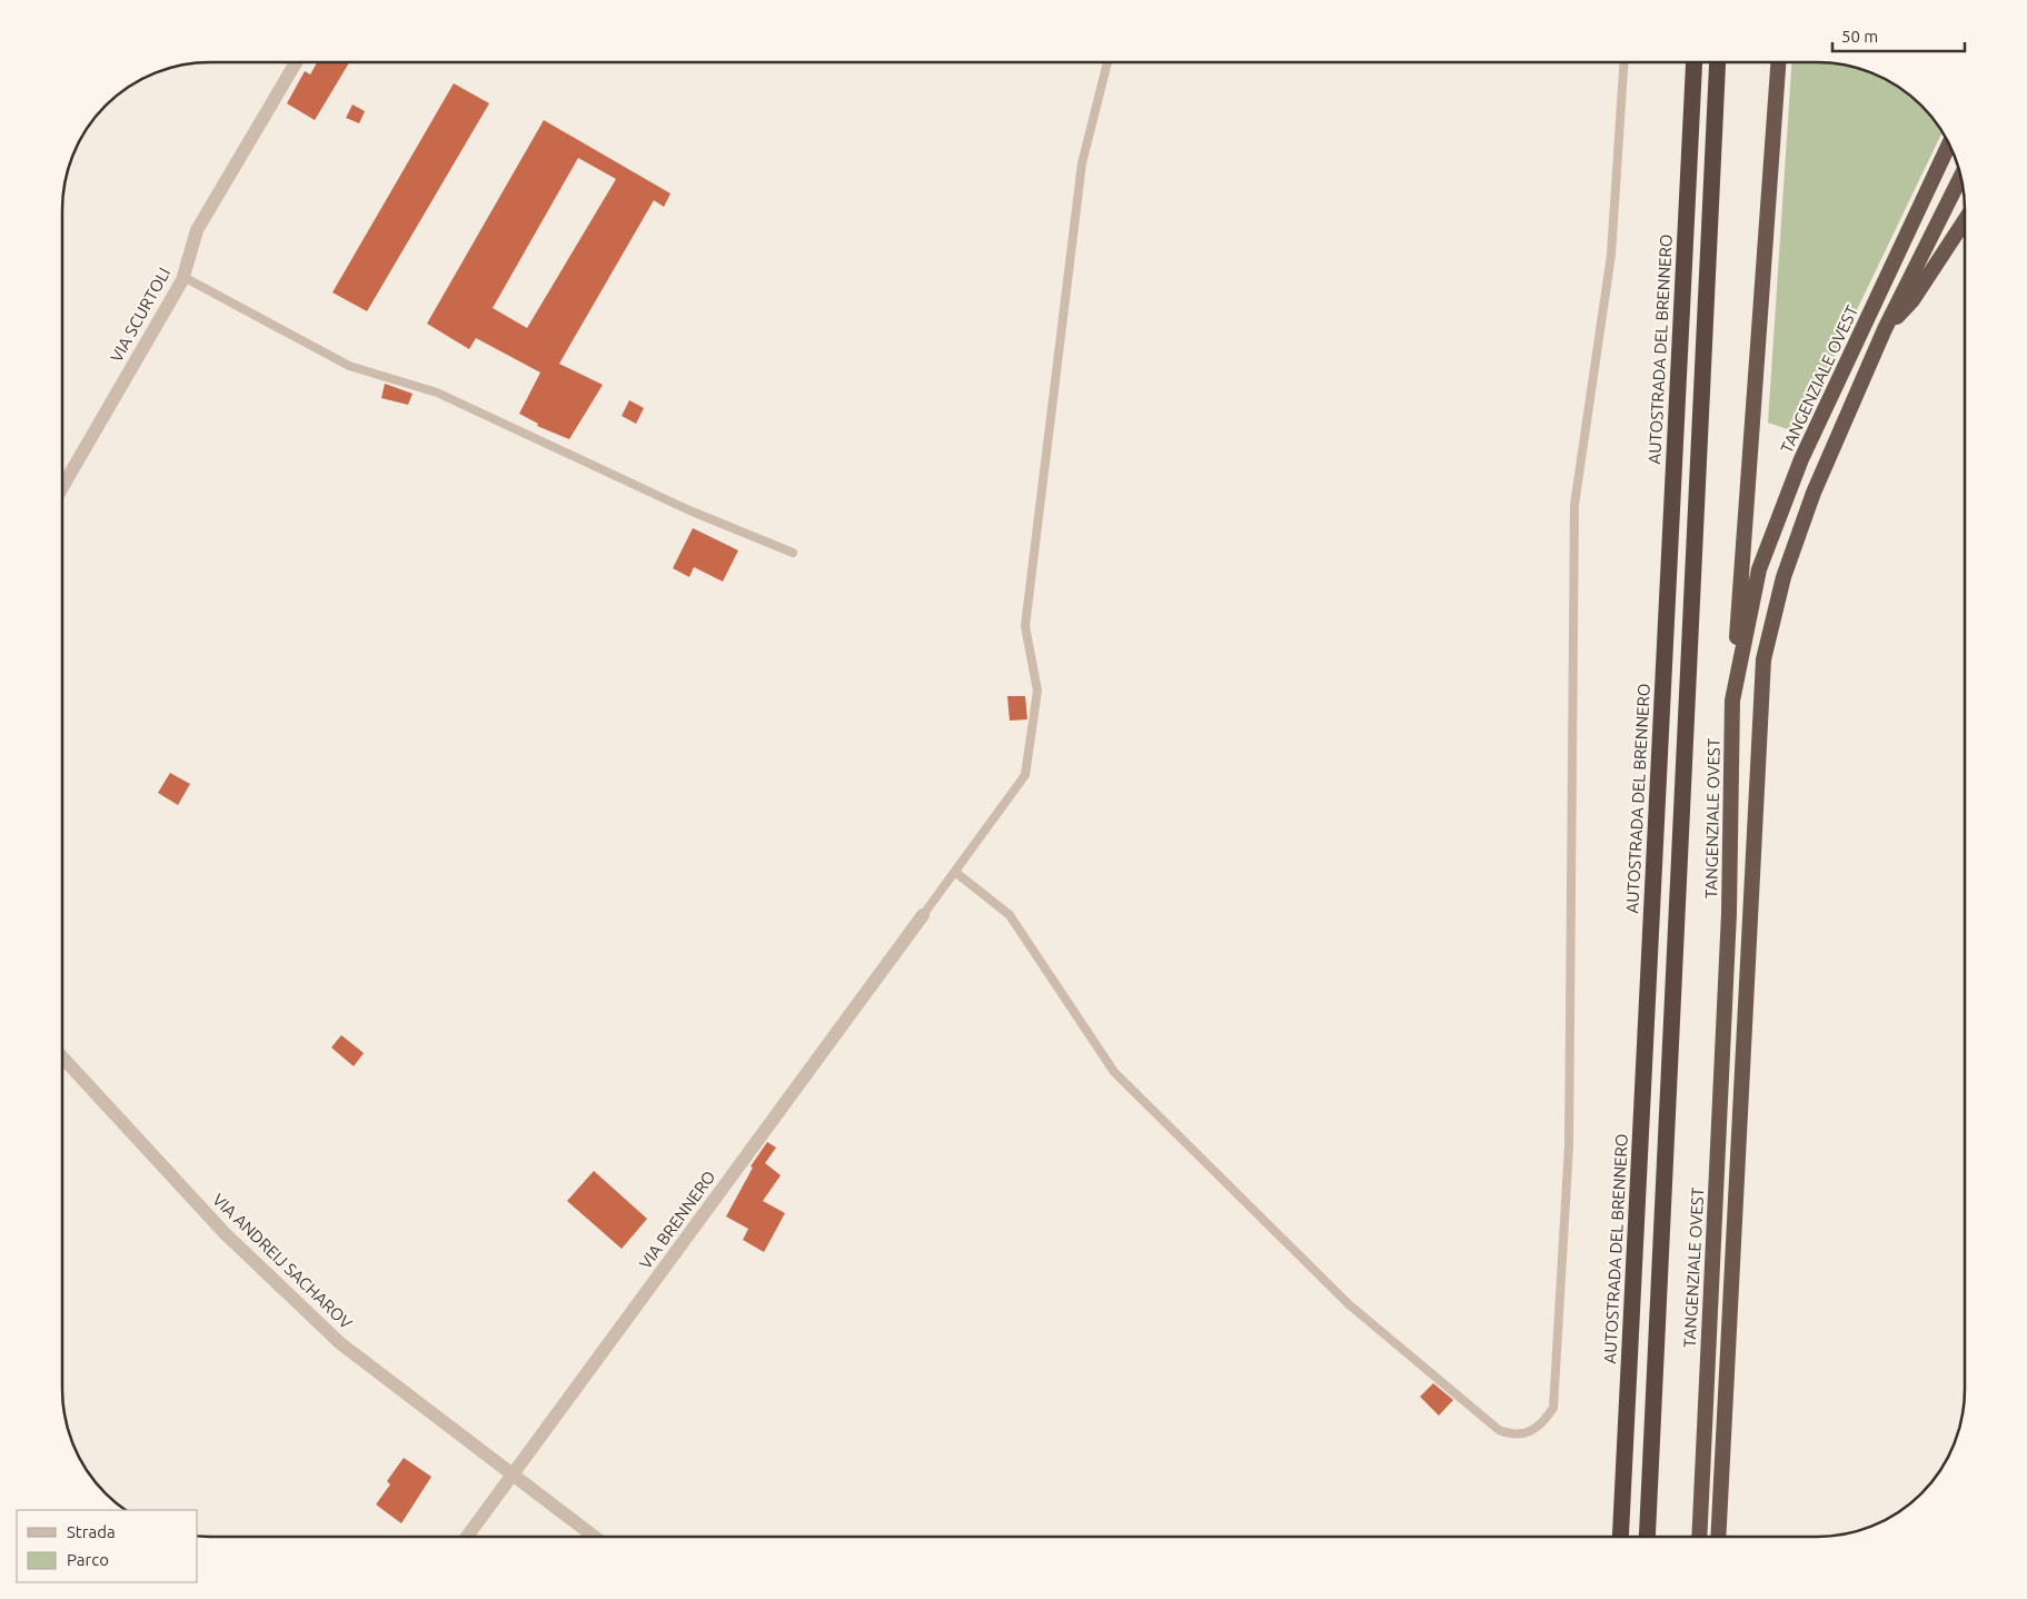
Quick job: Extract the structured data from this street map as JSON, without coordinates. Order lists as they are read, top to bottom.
{
  "streets": {
    "highway": ["AUTOSTRADA DEL BRENNERO", "TANGENZIALE OVEST"],
    "street": ["VIA SCURTOLI", "VIA BRENNERO", "VIA ANDREIJ SACHAROV"]
  },
  "crossings": [
    ["VIA BRENNERO", "VIA ANDREIJ SACHAROV"]
  ],
  "legend": ["Strada", "Parco"],
  "scale_bar": "50 m"
}
